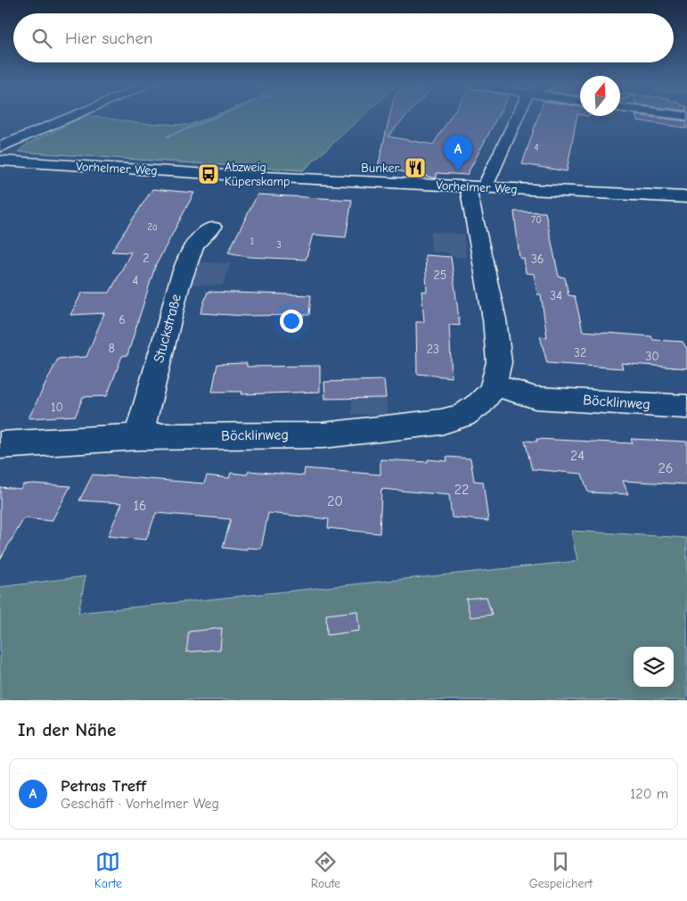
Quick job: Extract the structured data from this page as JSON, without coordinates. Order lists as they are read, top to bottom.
{
  "streets": {
    "street": ["Vorhelmer Weg", "Stuckstraße", "Böcklinweg"]
  },
  "crossings": [
    ["Vorhelmer Weg", "Böcklinweg"],
    ["Stuckstraße", "Böcklinweg"]
  ],
  "places": {
    "restaurant": ["Bunker"],
    "bus stop": ["Abzweig Küperskamp"]
  },
  "house_numbers": [
    "4",
    "70",
    "2a",
    "1",
    "3",
    "2",
    "36",
    "25",
    "4",
    "34",
    "6",
    "8",
    "23",
    "32",
    "30",
    "10",
    "24",
    "26",
    "22",
    "20",
    "16"
  ],
  "north": "top",
  "page": {
    "search": "Hier suchen",
    "pins": "A",
    "heading": "In der Nähe",
    "list": [
      {
        "mark": "A",
        "name": "Petras Treff",
        "note": "Geschäft · Vorhelmer Weg",
        "value": "120 m"
      }
    ],
    "nav": ["Karte", "Route", "Gespeichert"]
  }
}
